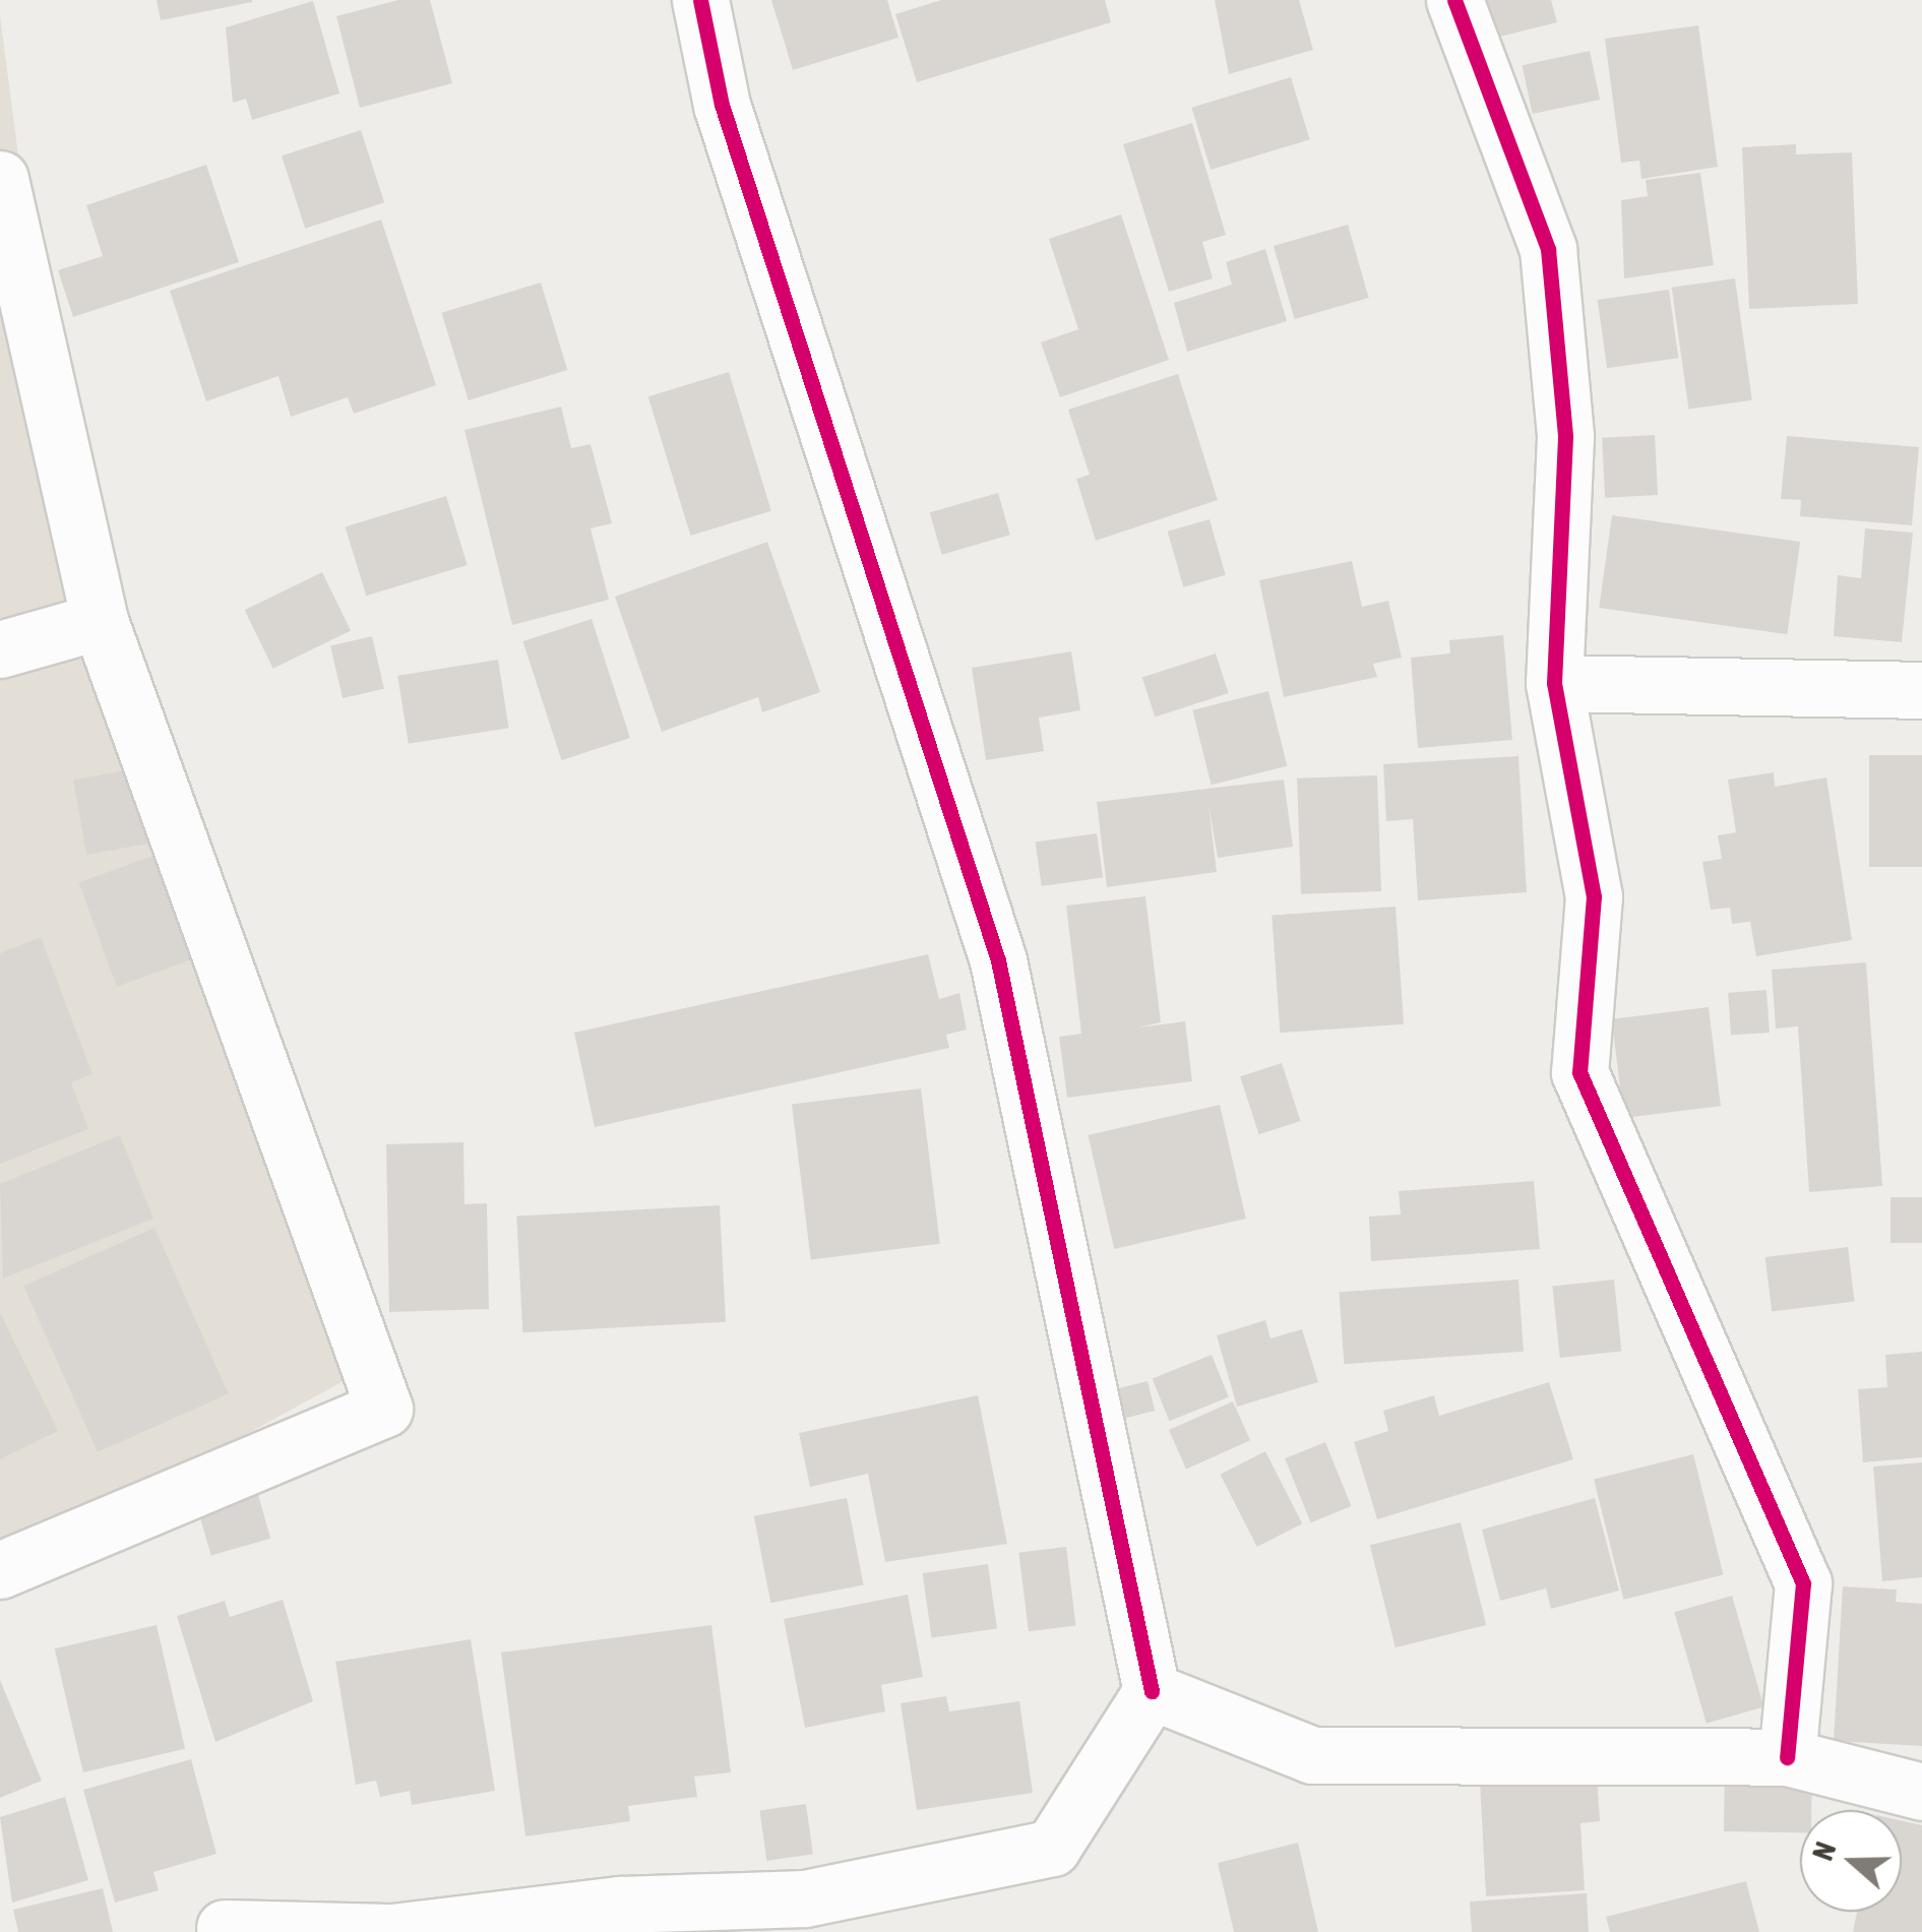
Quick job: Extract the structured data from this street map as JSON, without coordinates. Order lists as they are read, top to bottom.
{
  "north": "left"
}
